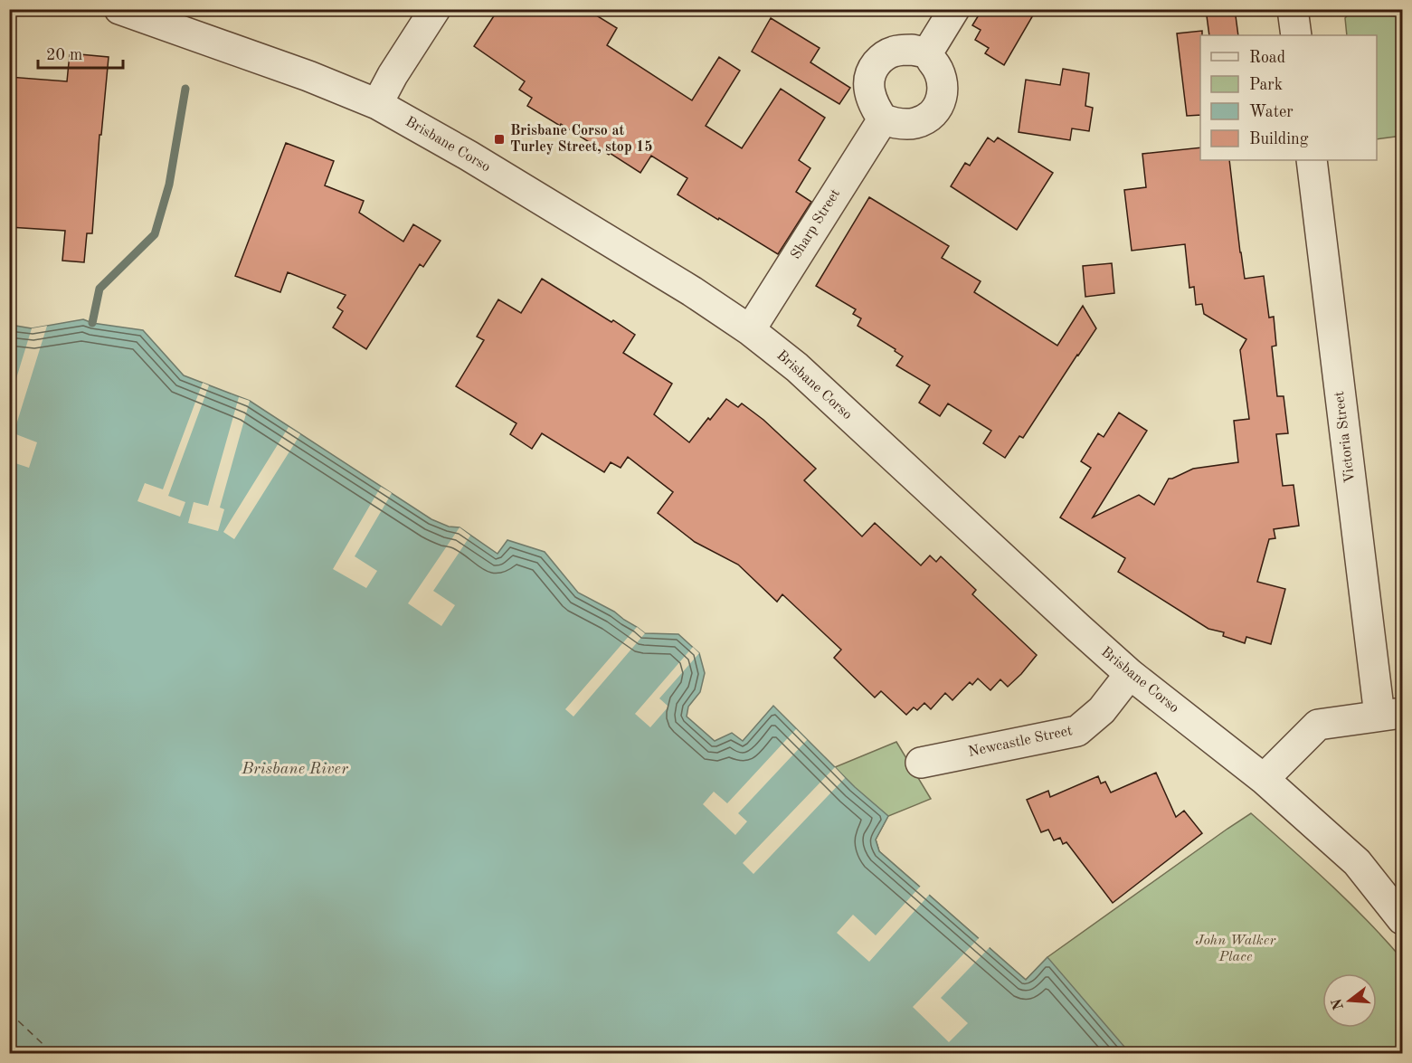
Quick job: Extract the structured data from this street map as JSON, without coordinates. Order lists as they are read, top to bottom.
{
  "streets": {
    "street": [
      "Brisbane Corso",
      "Sharp Street",
      "Victoria Street",
      "Newcastle Street"
    ]
  },
  "crossings": [
    ["Brisbane Corso", "Sharp Street"],
    ["Brisbane Corso", "Newcastle Street"]
  ],
  "water": ["Brisbane River"],
  "parks": ["John Walker Place"],
  "places": {
    "transit": ["Brisbane Corso at Turley Street, stop 15"]
  },
  "legend": [
    "Road",
    "Park",
    "Water",
    "Building"
  ],
  "scale_bar": "20 m",
  "north": "left"
}
